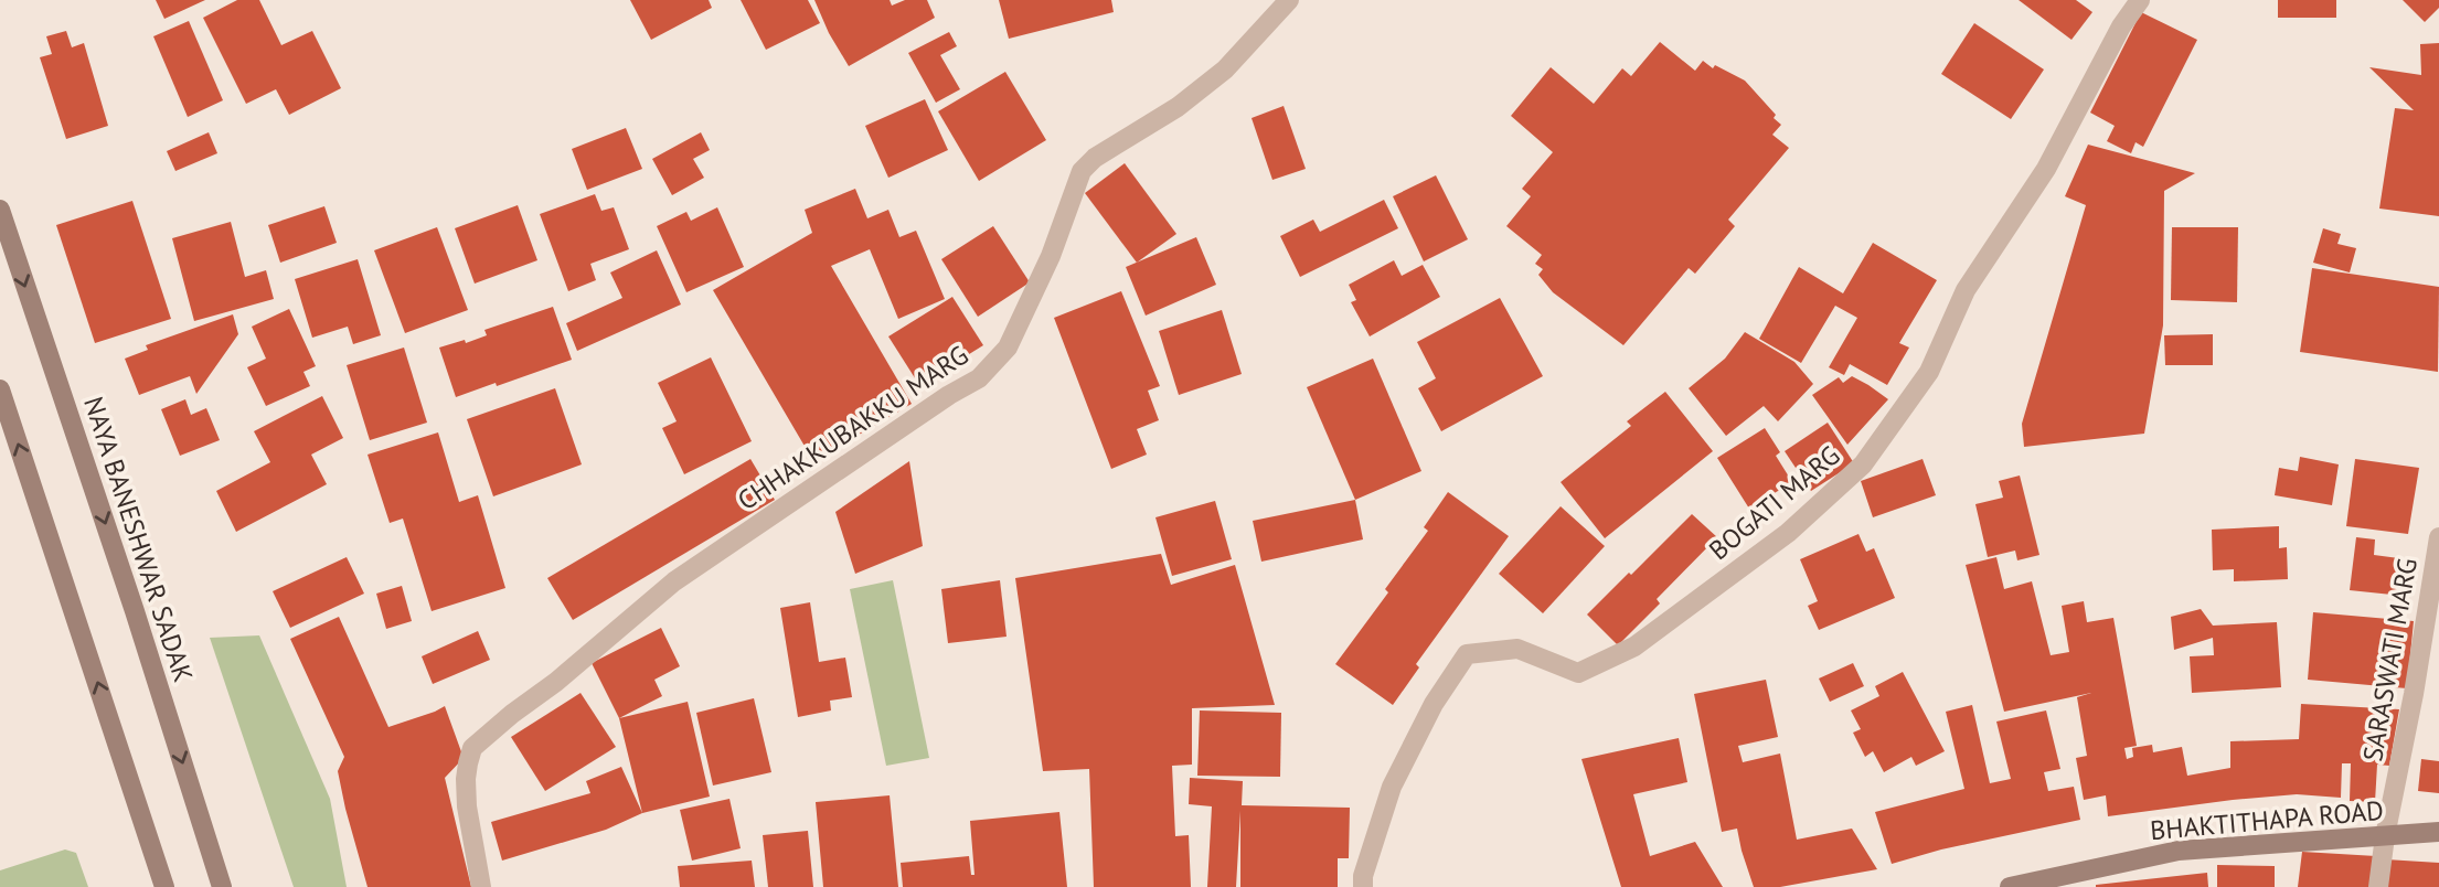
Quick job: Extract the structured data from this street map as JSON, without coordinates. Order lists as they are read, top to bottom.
{
  "streets": {
    "main road": ["NAYA BANESHWAR SADAK", "BHAKTITHAPA ROAD"],
    "street": ["CHHAKKUBAKKU MARG", "BOGATI MARG", "SARASWATI MARG"]
  },
  "crossings": [
    ["SARASWATI MARG", "BHAKTITHAPA ROAD"]
  ]
}
